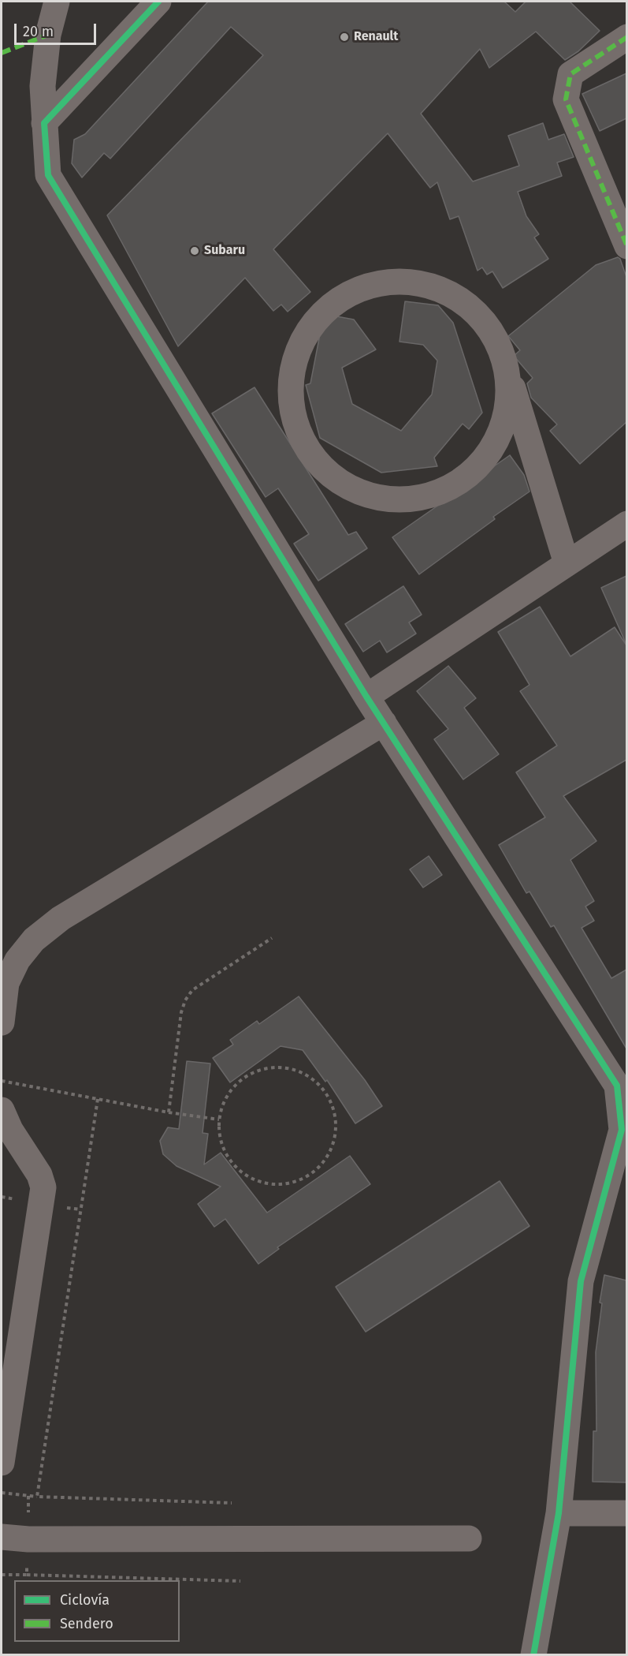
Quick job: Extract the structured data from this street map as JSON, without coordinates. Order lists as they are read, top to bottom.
{
  "places": ["Renault", "Subaru"],
  "legend": ["Ciclovía", "Sendero"],
  "scale_bar": "20 m"
}
